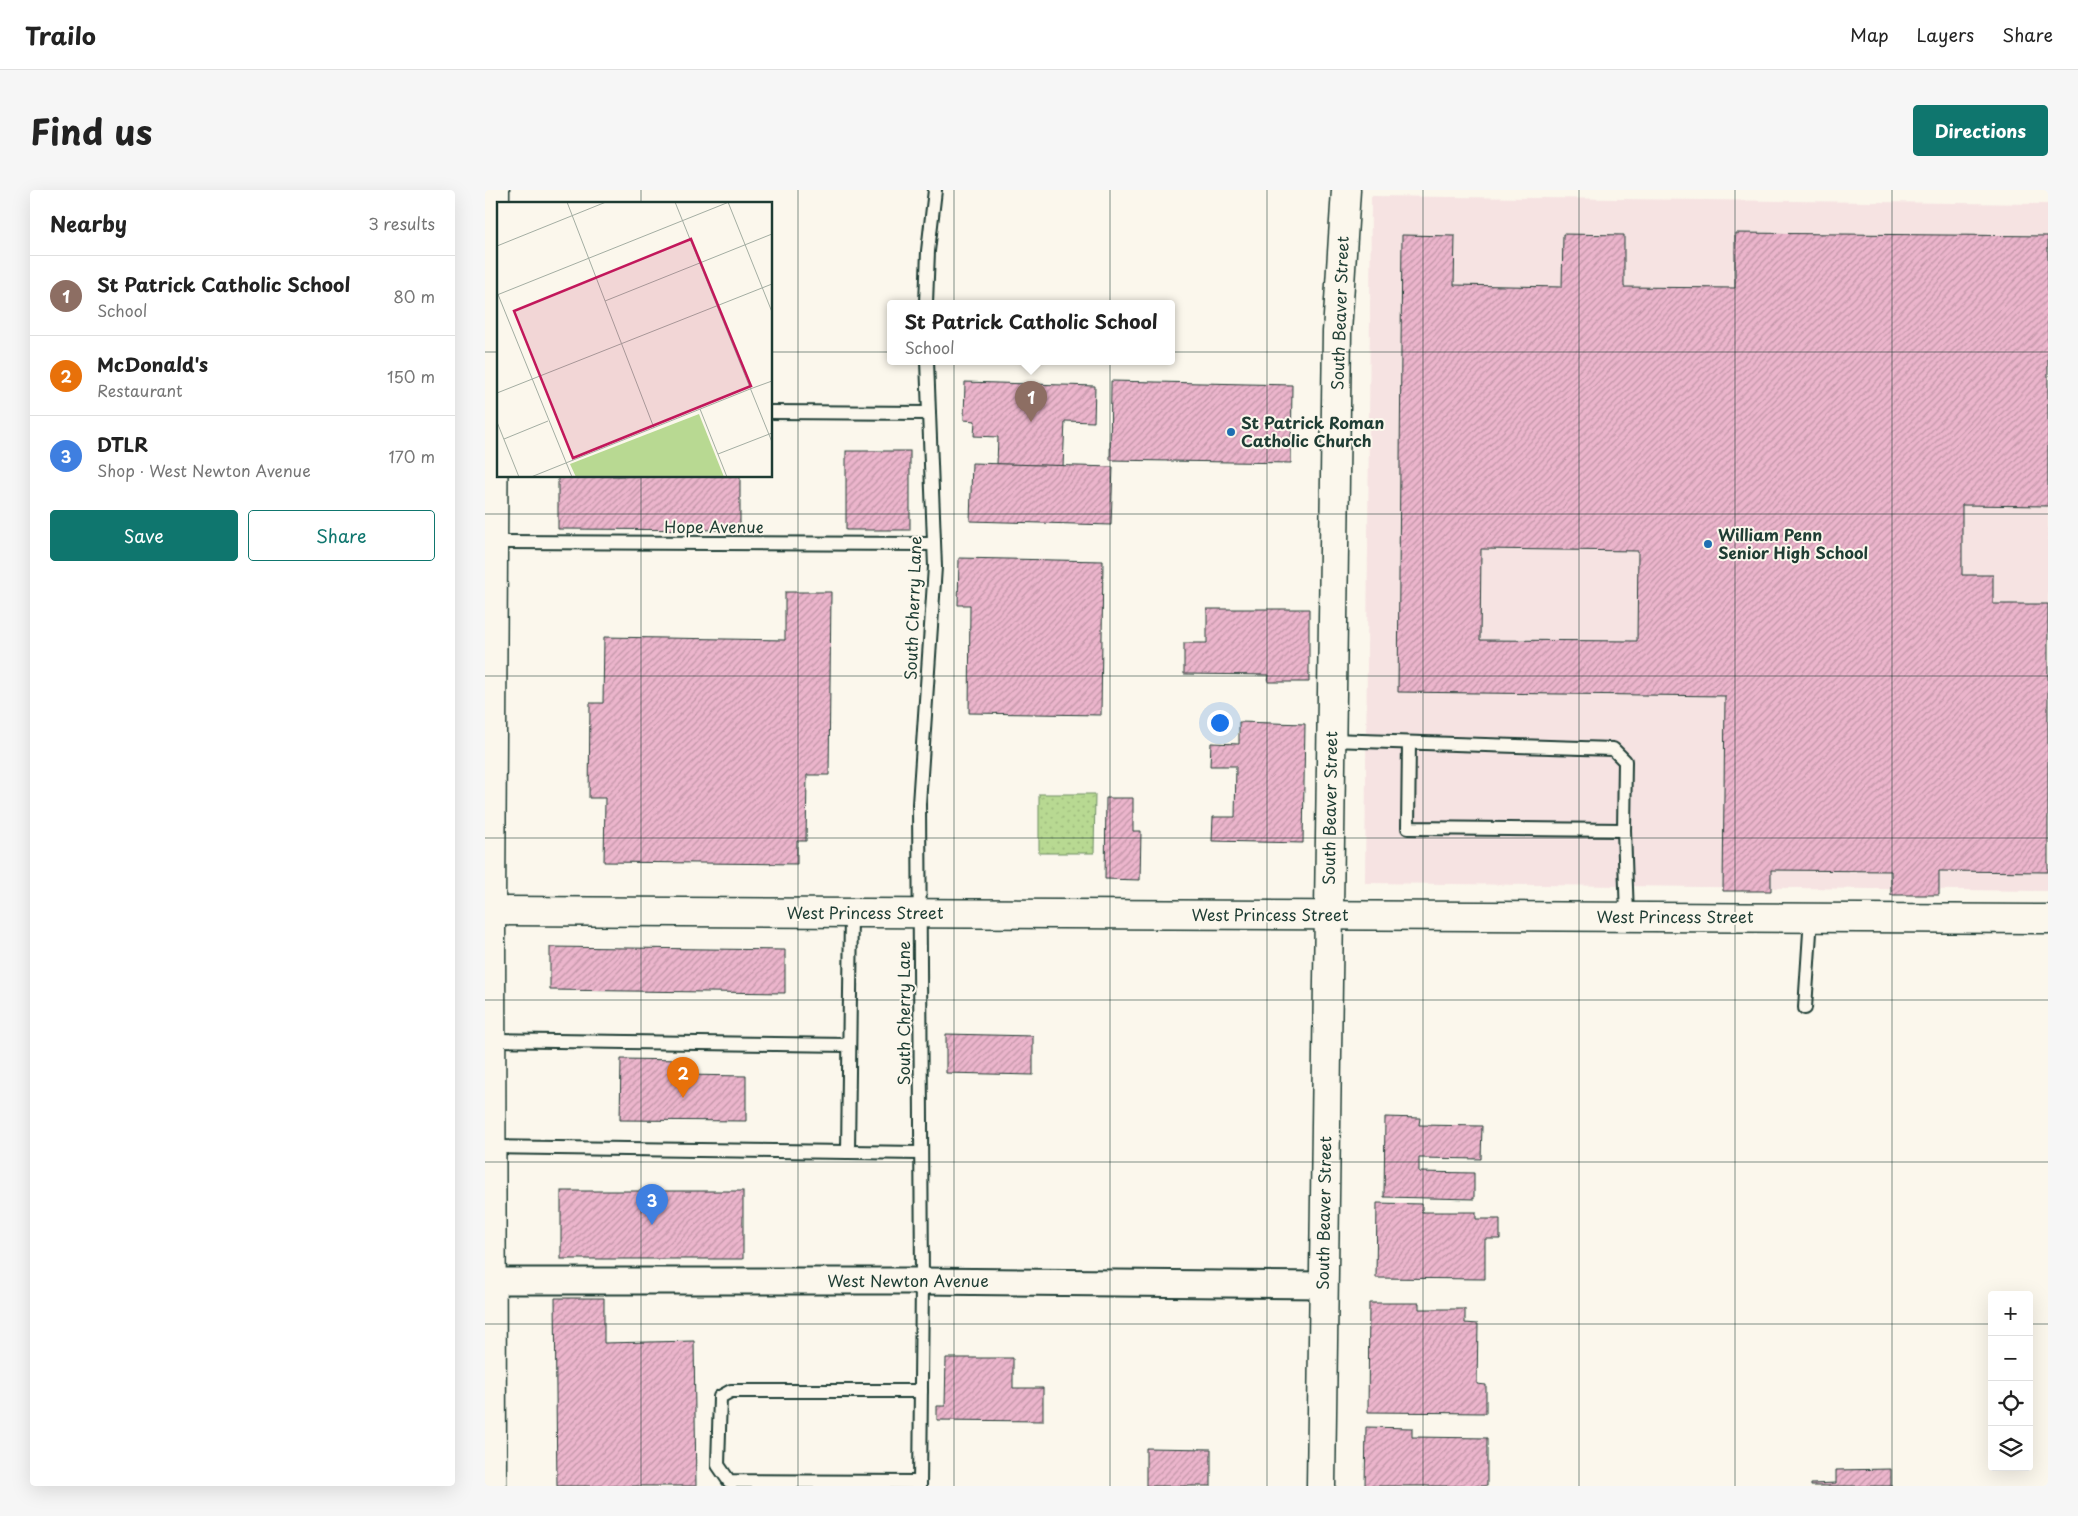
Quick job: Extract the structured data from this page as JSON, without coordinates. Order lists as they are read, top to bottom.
{
  "streets": {
    "street": ["South Beaver Street", "West Princess Street", "West Newton Avenue"],
    "lane": ["Hope Avenue", "South Cherry Lane"]
  },
  "crossings": [
    ["South Beaver Street", "West Princess Street"],
    ["South Beaver Street", "West Newton Avenue"],
    ["Hope Avenue", "South Cherry Lane"],
    ["South Cherry Lane", "West Princess Street"],
    ["South Cherry Lane", "West Newton Avenue"]
  ],
  "places": ["St Patrick Roman Catholic Church", "William Penn Senior High School"],
  "page": {
    "header": "Trailo",
    "nav": ["Map", "Layers", "Share"],
    "title": "Find us",
    "buttons": [
      "Directions",
      ["Save", "Share"]
    ],
    "heading": ["Nearby", "3 results"],
    "list": [
      {
        "mark": "1",
        "name": "St Patrick Catholic School",
        "note": "School",
        "value": "80 m"
      },
      {
        "mark": "2",
        "name": "McDonald's",
        "note": "Restaurant",
        "value": "150 m"
      },
      {
        "mark": "3",
        "name": "DTLR",
        "note": "Shop · West Newton Avenue",
        "value": "170 m"
      }
    ],
    "popup": ["St Patrick Catholic School", "School"],
    "pins": ["1", "2", "3"],
    "map_buttons": ["+", "−"]
  }
}
